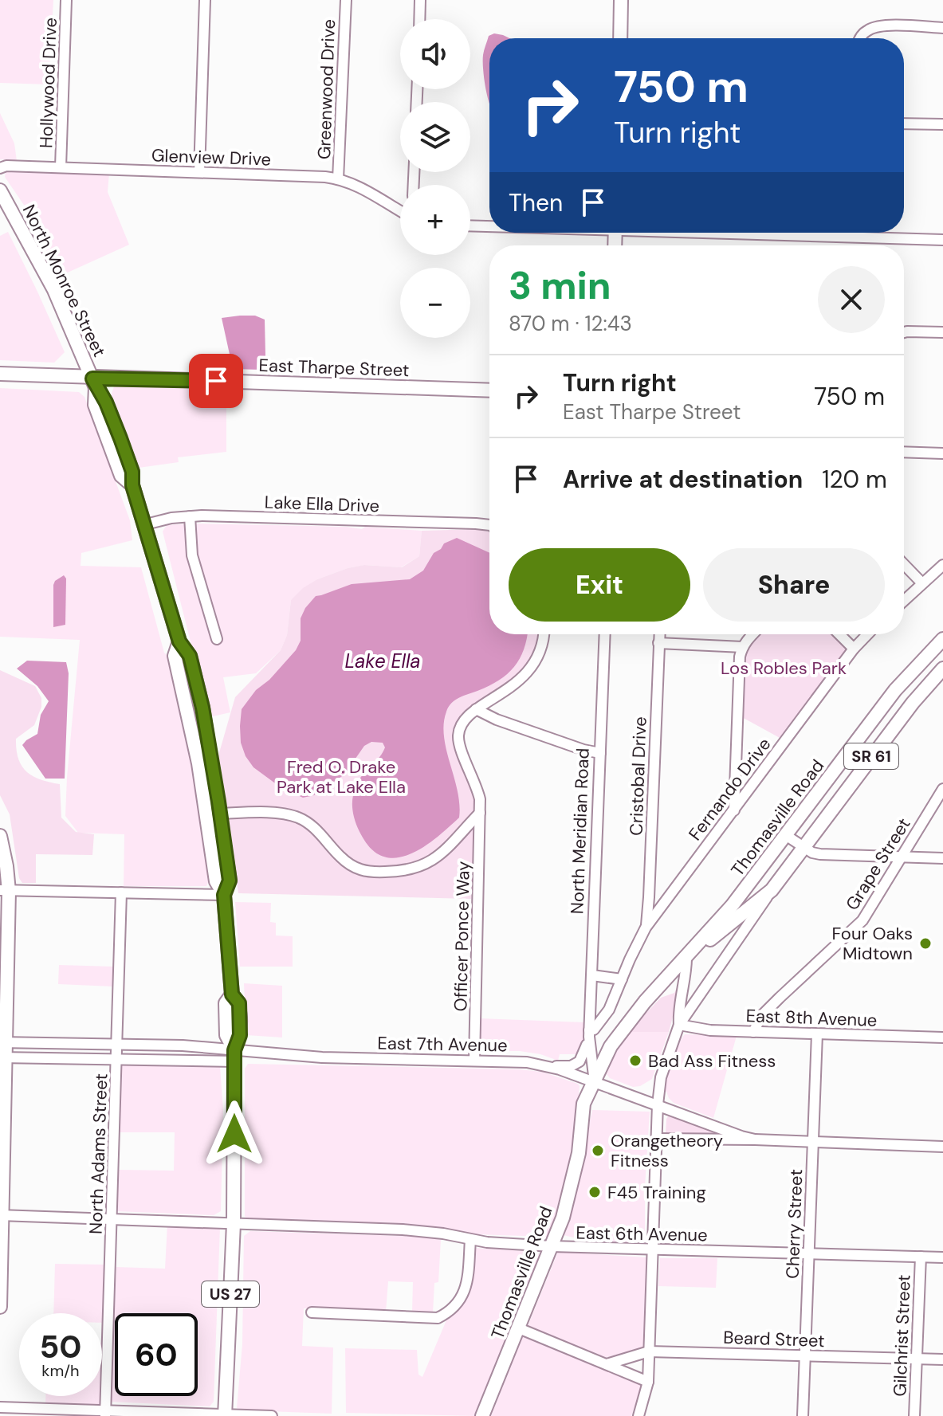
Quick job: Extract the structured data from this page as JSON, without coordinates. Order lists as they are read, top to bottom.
{
  "streets": {
    "main road": [
      "North Monroe Street",
      "East Tharpe Street",
      "SR 61",
      "Thomasville Road",
      "US 27"
    ],
    "street": [
      "Hollywood Drive",
      "Greenwood Drive",
      "Glenview Drive",
      "Lake Ella Drive",
      "Cristobal Drive",
      "Fernando Drive",
      "North Meridian Road",
      "Grape Street",
      "Officer Ponce Way",
      "East 8th Avenue",
      "East 7th Avenue",
      "North Adams Street",
      "Cherry Street",
      "East 6th Avenue",
      "Gilchrist Street",
      "Beard Street"
    ]
  },
  "crossings": [
    ["Hollywood Drive", "Glenview Drive"],
    ["Greenwood Drive", "Glenview Drive"],
    ["North Monroe Street", "East Tharpe Street"],
    ["North Monroe Street", "Lake Ella Drive"],
    ["North Monroe Street", "East 7th Avenue"],
    ["North Monroe Street", "East 6th Avenue"],
    ["Cristobal Drive", "Fernando Drive"],
    ["Fernando Drive", "North Meridian Road"],
    ["Thomasville Road", "North Meridian Road"],
    ["Thomasville Road", "East 7th Avenue"],
    ["Thomasville Road", "East 6th Avenue"],
    ["North Meridian Road", "East 7th Avenue"],
    ["Grape Street", "East 8th Avenue"],
    ["Officer Ponce Way", "East 7th Avenue"],
    ["East 8th Avenue", "Cherry Street"],
    ["East 7th Avenue", "North Adams Street"],
    ["East 7th Avenue", "Cherry Street"],
    ["North Adams Street", "East 6th Avenue"],
    ["Cherry Street", "East 6th Avenue"],
    ["Cherry Street", "Beard Street"],
    ["East 6th Avenue", "Gilchrist Street"],
    ["Gilchrist Street", "Beard Street"]
  ],
  "water": ["Lake Ella"],
  "parks": ["Los Robles Park", "Fred O. Drake Park at Lake Ella"],
  "places": [
    "Four Oaks Midtown",
    "Bad Ass Fitness",
    "Orangetheory Fitness",
    "F45 Training"
  ],
  "page": {
    "map_buttons": ["+", "−"],
    "turn": ["750 m", "Turn right"],
    "then": "Then",
    "heading": ["3 min", "870 m · 12:43"],
    "list": [
      {
        "name": "Turn right",
        "note": "East Tharpe Street",
        "value": "750 m"
      },
      {
        "name": "Arrive at destination",
        "value": "120 m"
      }
    ],
    "buttons": ["Exit", "Share"],
    "speed": "50 km/h",
    "limit": "60"
  }
}
